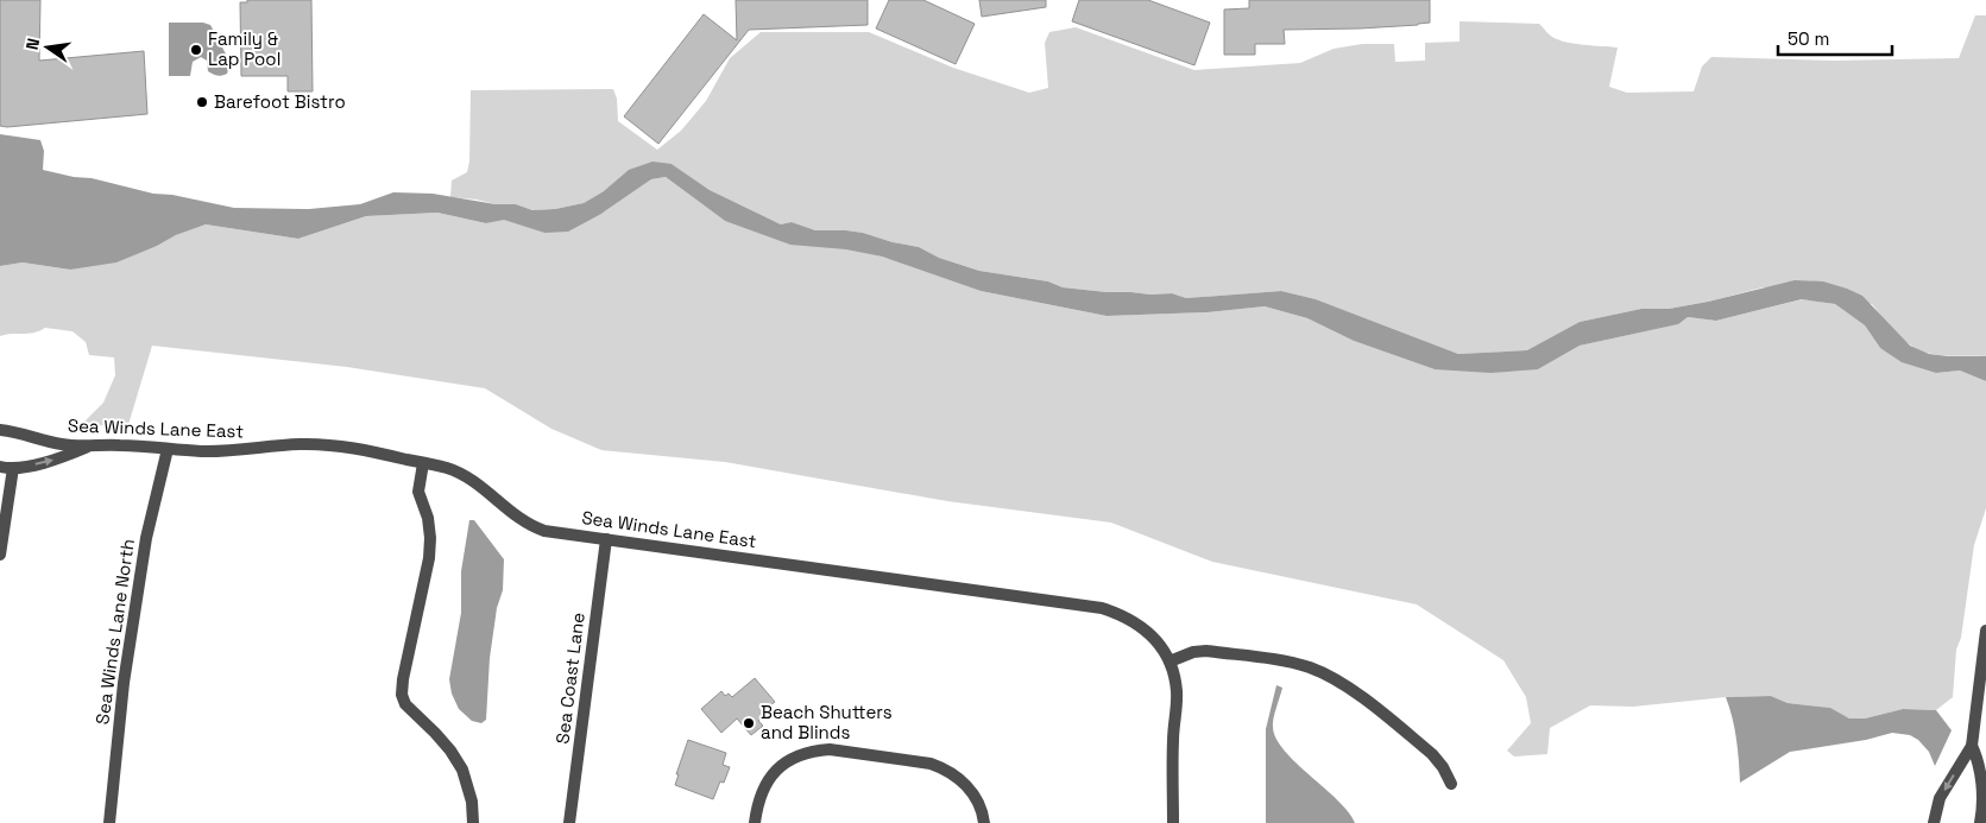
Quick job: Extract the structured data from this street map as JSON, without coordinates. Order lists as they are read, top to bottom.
{
  "streets": {
    "street": ["Sea Winds Lane East", "Sea Winds Lane North", "Sea Coast Lane"]
  },
  "crossings": [
    ["Sea Winds Lane East", "Sea Winds Lane North"],
    ["Sea Winds Lane East", "Sea Coast Lane"]
  ],
  "places": ["Family & Lap Pool", "Barefoot Bistro", "Beach Shutters and Blinds"],
  "scale_bar": "50 m",
  "north": "left"
}
